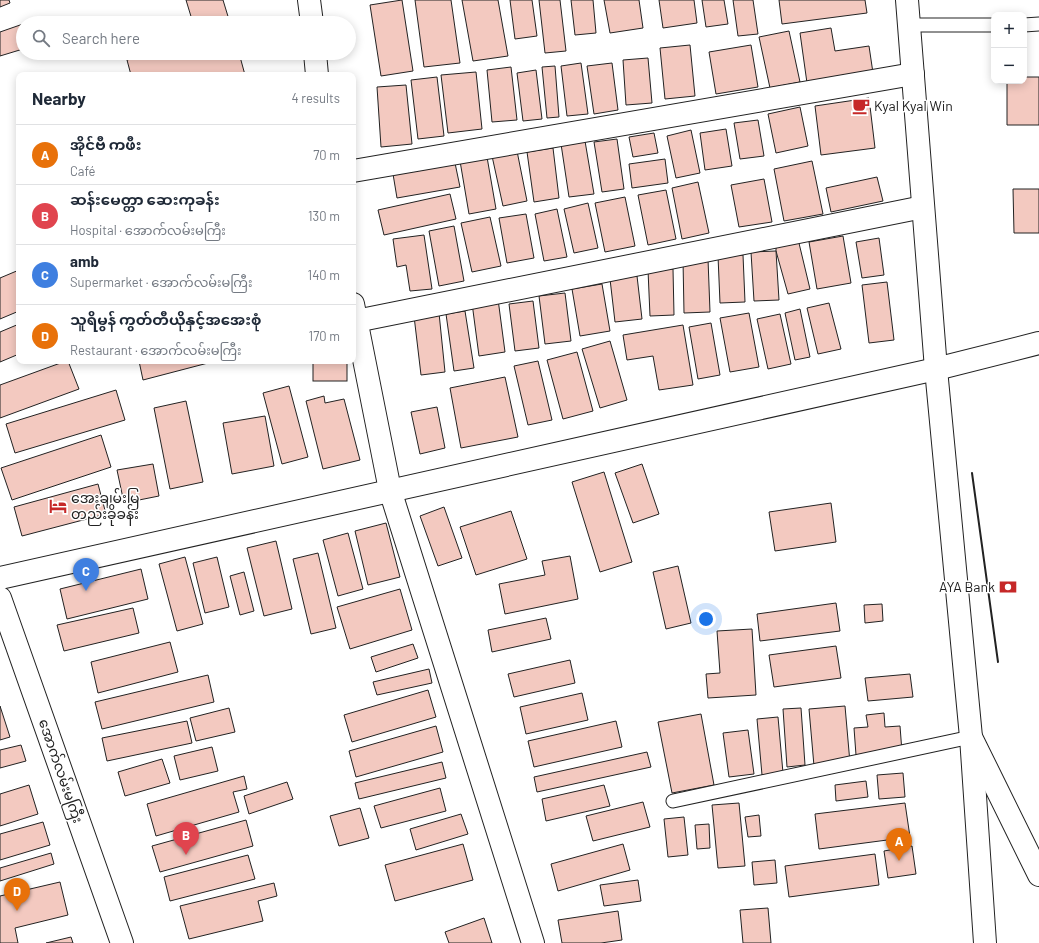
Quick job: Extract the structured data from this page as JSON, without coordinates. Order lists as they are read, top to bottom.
{
  "streets": {
    "street": ["အောက်လမ်းမကြီး"]
  },
  "places": {
    "cafe": ["Kyal Kyal Win"],
    "hotel": ["အေးချမ်းမြ တည်းခိုခန်း"],
    "bank": ["AYA Bank"]
  },
  "page": {
    "map_buttons": ["+", "−"],
    "search": "Search here",
    "heading": ["Nearby", "4 results"],
    "list": [
      {
        "mark": "A",
        "name": "အိုင်ဗီ ကဖီး",
        "note": "Café",
        "value": "70 m"
      },
      {
        "mark": "B",
        "name": "ဆန်းမေတ္တာ ဆေးကုခန်း",
        "note": "Hospital · အောက်လမ်းမကြီး",
        "value": "130 m"
      },
      {
        "mark": "C",
        "name": "amb",
        "note": "Supermarket · အောက်လမ်းမကြီး",
        "value": "140 m"
      },
      {
        "mark": "D",
        "name": "သူရိမွန် ကွတ်တီယိုနှင့်အအေးစုံ",
        "note": "Restaurant · အောက်လမ်းမကြီး",
        "value": "170 m"
      }
    ],
    "pins": [
      "C",
      "B",
      "A",
      "D"
    ]
  }
}
